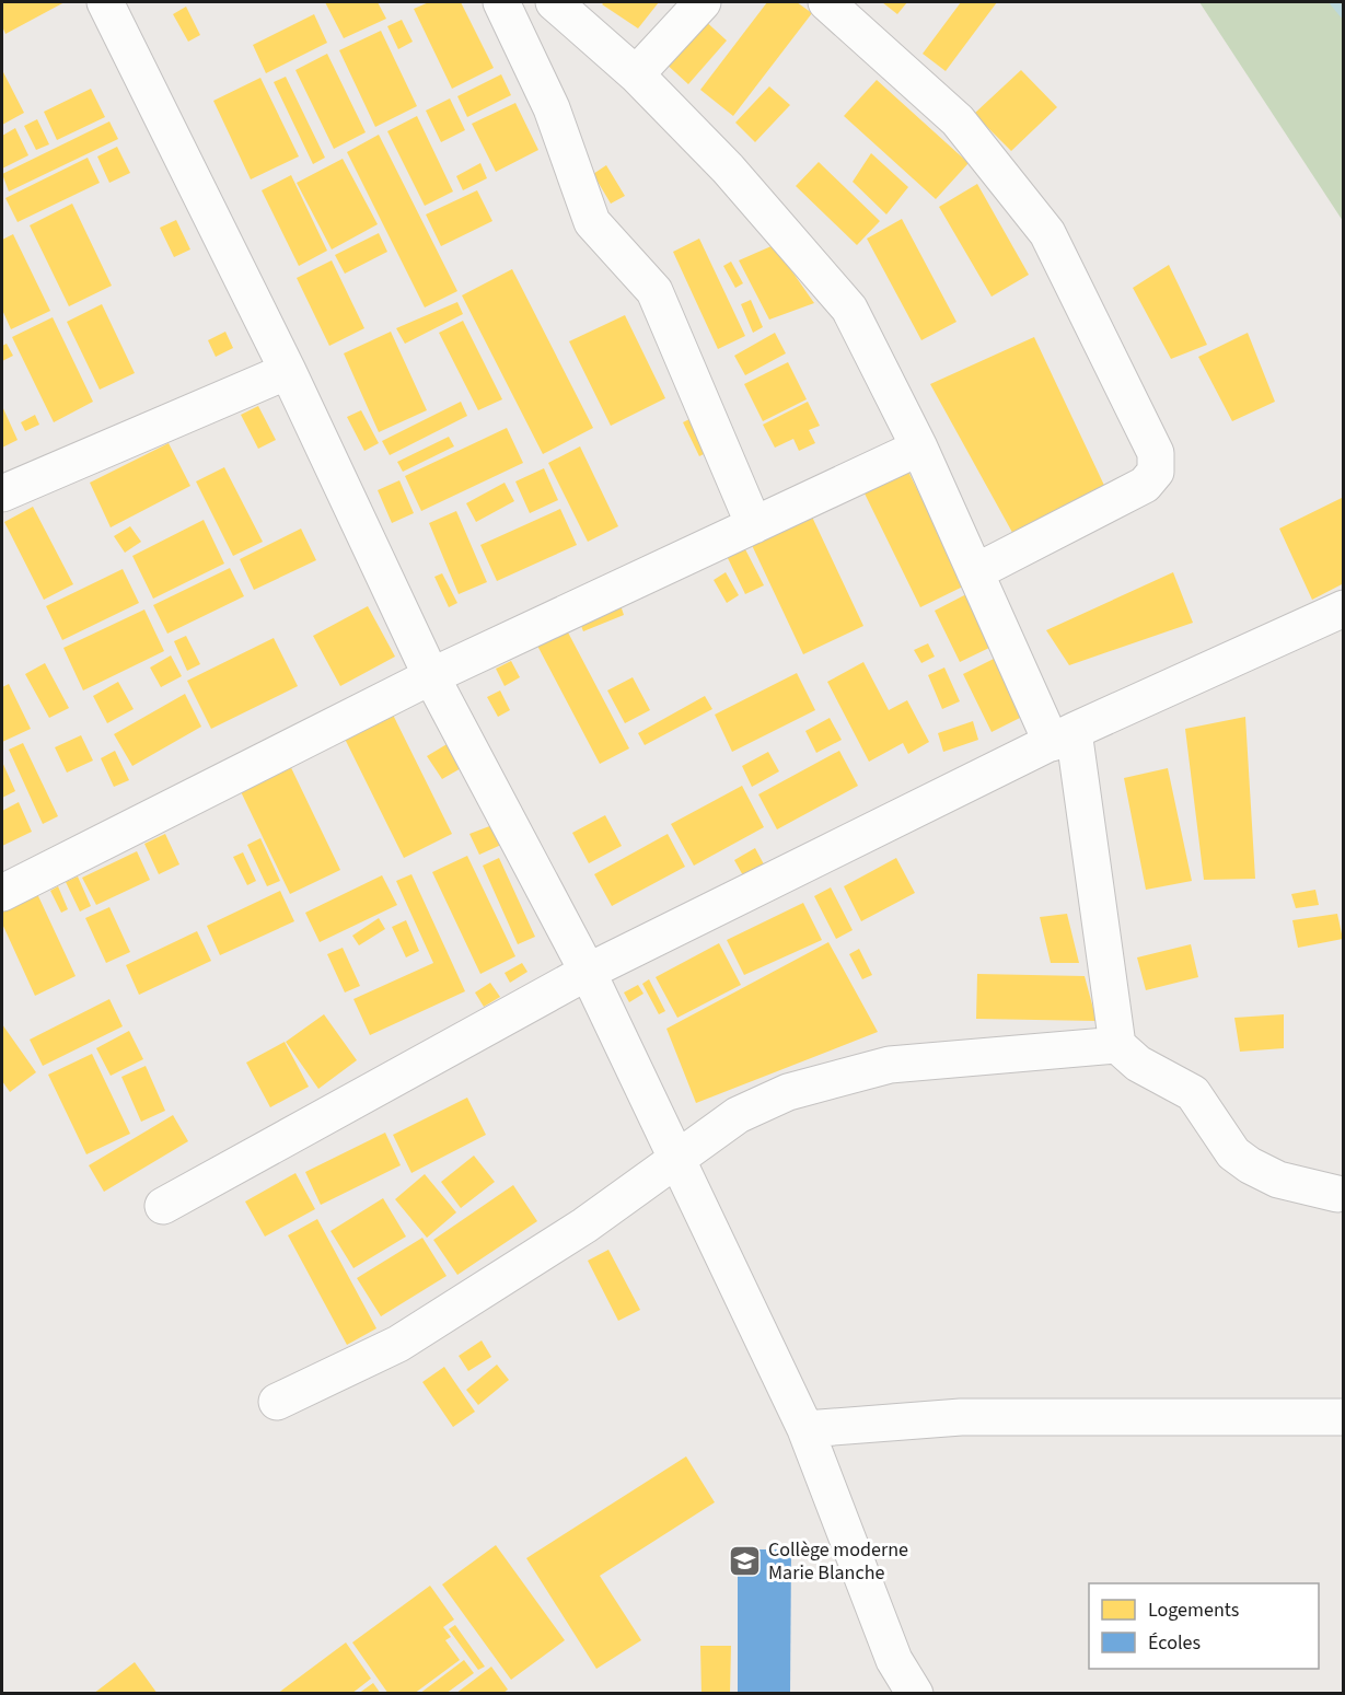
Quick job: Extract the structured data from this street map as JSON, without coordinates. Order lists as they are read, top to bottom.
{
  "places": {
    "school or university": ["Collège moderne Marie Blanche"]
  },
  "legend": ["Logements", "Écoles"]
}
